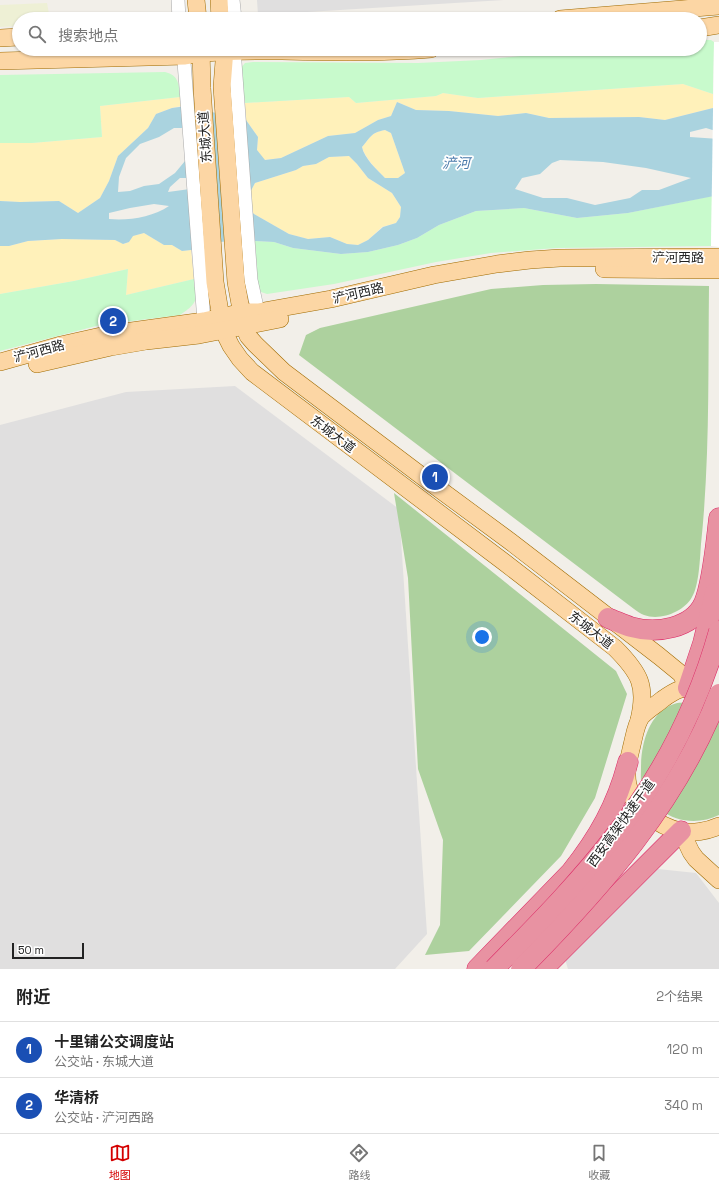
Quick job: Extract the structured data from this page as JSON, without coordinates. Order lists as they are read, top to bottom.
{
  "streets": {
    "highway": ["西安高架快速干道"],
    "main road": ["东城大道", "浐河西路"]
  },
  "crossings": [
    ["东城大道", "浐河西路"]
  ],
  "water": ["浐河"],
  "scale_bar": "50 m",
  "page": {
    "search": "搜索地点",
    "pins": ["2", "1"],
    "scale": "50 m",
    "heading": ["附近", "2个结果"],
    "list": [
      {
        "mark": "1",
        "name": "十里铺公交调度站",
        "note": "公交站 · 东城大道",
        "value": "120 m"
      },
      {
        "mark": "2",
        "name": "华清桥",
        "note": "公交站 · 浐河西路",
        "value": "340 m"
      }
    ],
    "nav": ["地图", "路线", "收藏"]
  }
}
